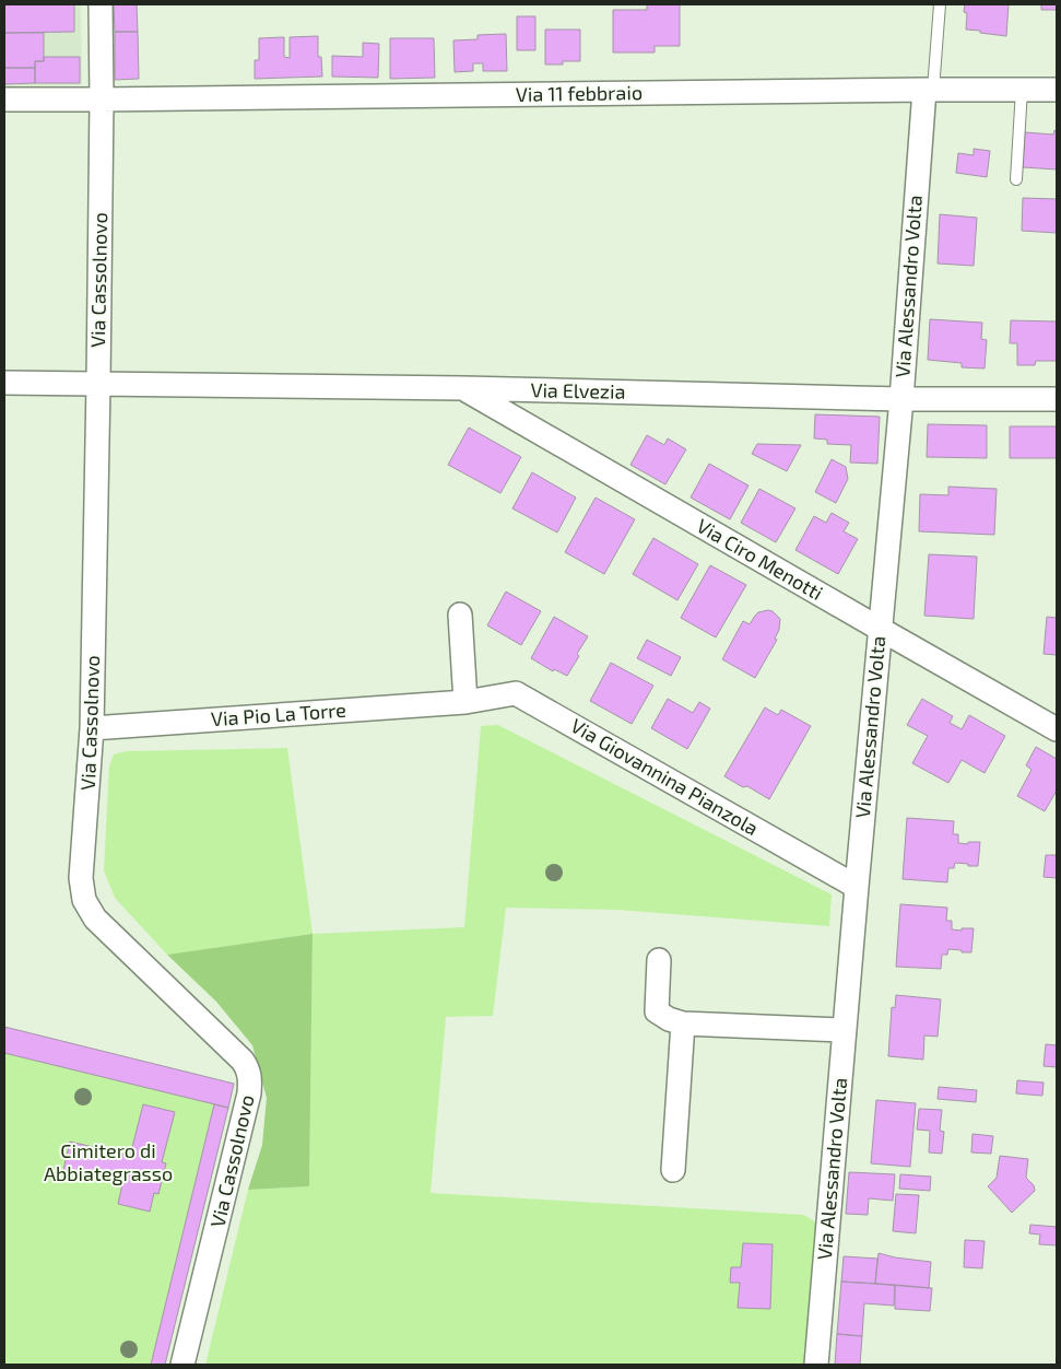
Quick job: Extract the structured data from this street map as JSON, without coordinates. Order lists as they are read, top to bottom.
{
  "streets": {
    "street": [
      "Via 11 febbraio",
      "Via Cassolnovo",
      "Via Alessandro Volta",
      "Via Elvezia",
      "Via Ciro Menotti",
      "Via Pio La Torre",
      "Via Giovannina Pianzola"
    ]
  },
  "crossings": [
    ["Via 11 febbraio", "Via Cassolnovo"],
    ["Via 11 febbraio", "Via Alessandro Volta"],
    ["Via Cassolnovo", "Via Elvezia"],
    ["Via Cassolnovo", "Via Pio La Torre"],
    ["Via Alessandro Volta", "Via Elvezia"],
    ["Via Alessandro Volta", "Via Ciro Menotti"],
    ["Via Alessandro Volta", "Via Giovannina Pianzola"],
    ["Via Elvezia", "Via Ciro Menotti"],
    ["Via Pio La Torre", "Via Giovannina Pianzola"]
  ],
  "parks": ["Cimitero di Abbiategrasso"]
}
